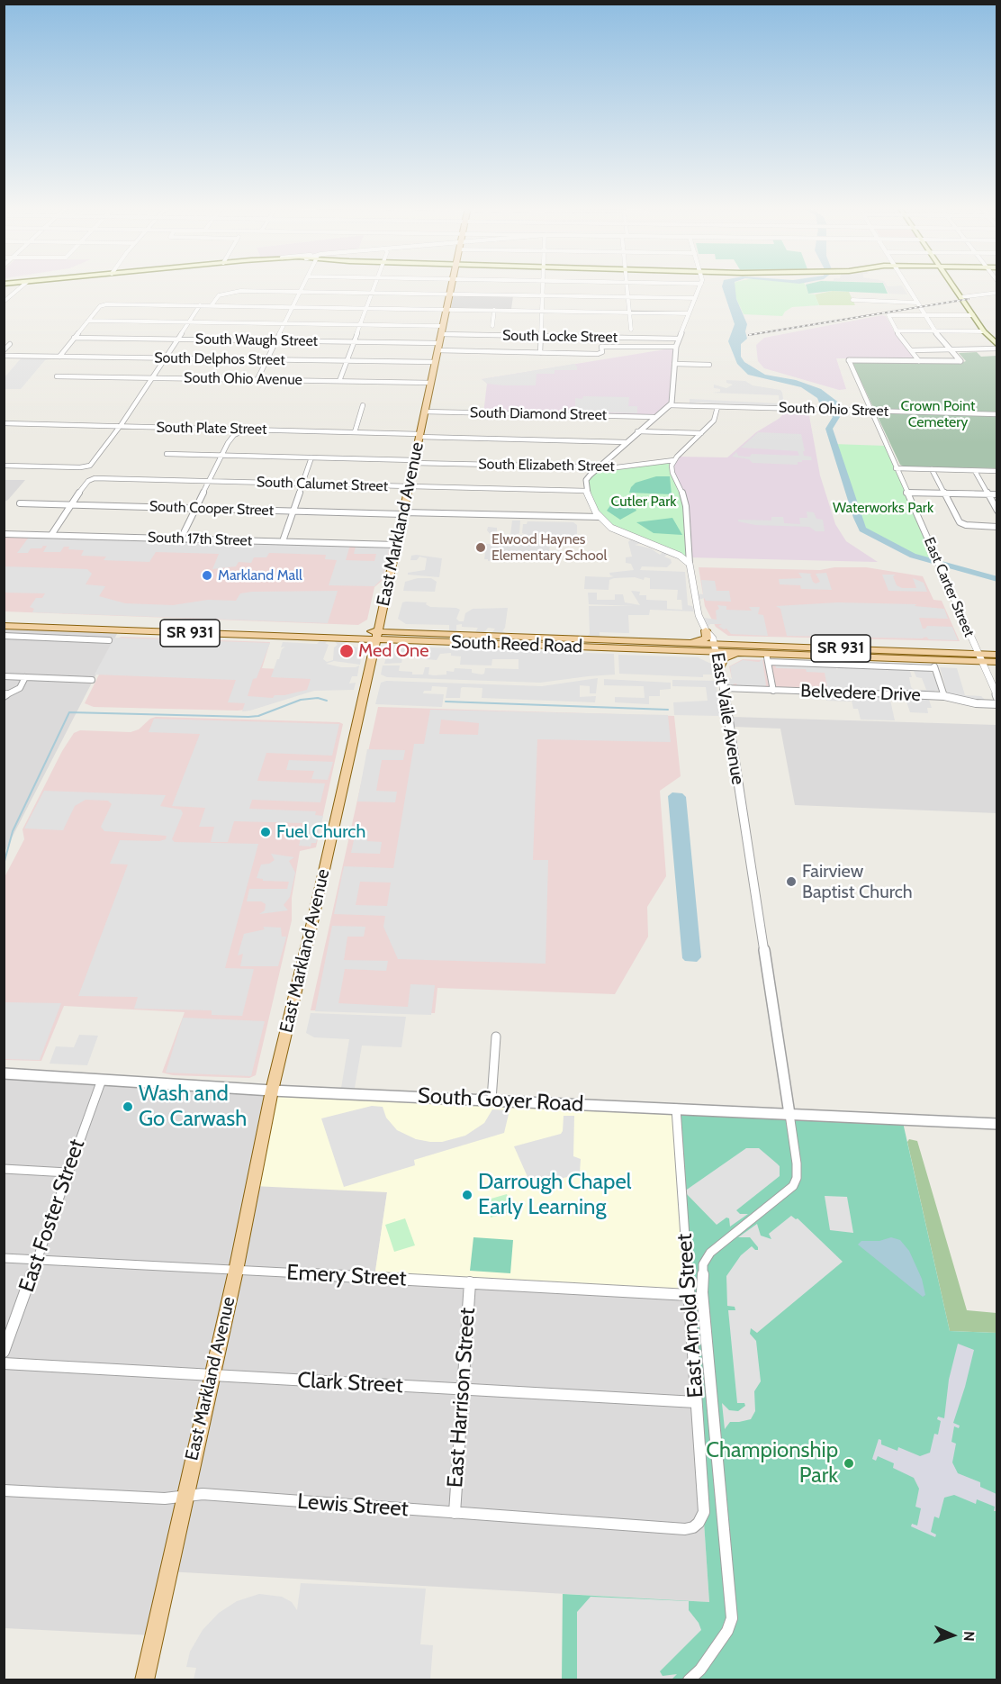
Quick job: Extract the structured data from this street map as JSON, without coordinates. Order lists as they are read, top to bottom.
{
  "streets": {
    "main road": ["East Markland Avenue", "SR 931", "South Reed Road"],
    "street": [
      "South Locke Street",
      "South Waugh Street",
      "South Delphos Street",
      "South Ohio Avenue",
      "South Ohio Street",
      "South Diamond Street",
      "South Plate Street",
      "South Elizabeth Street",
      "South Calumet Street",
      "South Cooper Street",
      "South 17th Street",
      "East Carter Street",
      "Belvedere Drive",
      "East Vaile Avenue",
      "South Goyer Road",
      "East Foster Street",
      "Emery Street",
      "East Arnold Street",
      "Clark Street",
      "East Harrison Street",
      "Lewis Street"
    ]
  },
  "crossings": [
    ["South Locke Street", "East Markland Avenue"],
    ["South Waugh Street", "East Markland Avenue"],
    ["South Delphos Street", "East Markland Avenue"],
    ["South Ohio Avenue", "East Markland Avenue"],
    ["South Ohio Street", "East Carter Street"],
    ["South Diamond Street", "East Markland Avenue"],
    ["South Plate Street", "East Markland Avenue"],
    ["South Elizabeth Street", "East Markland Avenue"],
    ["South Calumet Street", "South Cooper Street"],
    ["South Calumet Street", "East Markland Avenue"],
    ["South Cooper Street", "East Markland Avenue"],
    ["East Markland Avenue", "South 17th Street"],
    ["East Markland Avenue", "South Reed Road"],
    ["East Markland Avenue", "South Goyer Road"],
    ["East Markland Avenue", "Emery Street"],
    ["East Markland Avenue", "Clark Street"],
    ["East Markland Avenue", "Lewis Street"],
    ["East Carter Street", "South Reed Road"],
    ["South Reed Road", "East Vaile Avenue"],
    ["Belvedere Drive", "East Vaile Avenue"],
    ["East Vaile Avenue", "South Goyer Road"],
    ["South Goyer Road", "East Foster Street"],
    ["South Goyer Road", "East Arnold Street"],
    ["East Foster Street", "Emery Street"],
    ["Emery Street", "East Arnold Street"],
    ["Emery Street", "East Harrison Street"],
    ["East Arnold Street", "Clark Street"],
    ["East Arnold Street", "Lewis Street"],
    ["Clark Street", "East Harrison Street"],
    ["East Harrison Street", "Lewis Street"]
  ],
  "parks": ["Crown Point Cemetery", "Cutler Park", "Waterworks Park"],
  "places": [
    "Elwood Haynes Elementary School",
    "Markland Mall",
    "Med One",
    "Fuel Church",
    "Fairview Baptist Church",
    "Wash and Go Carwash",
    "Darrough Chapel Early Learning",
    "Championship Park"
  ],
  "north": "right"
}
